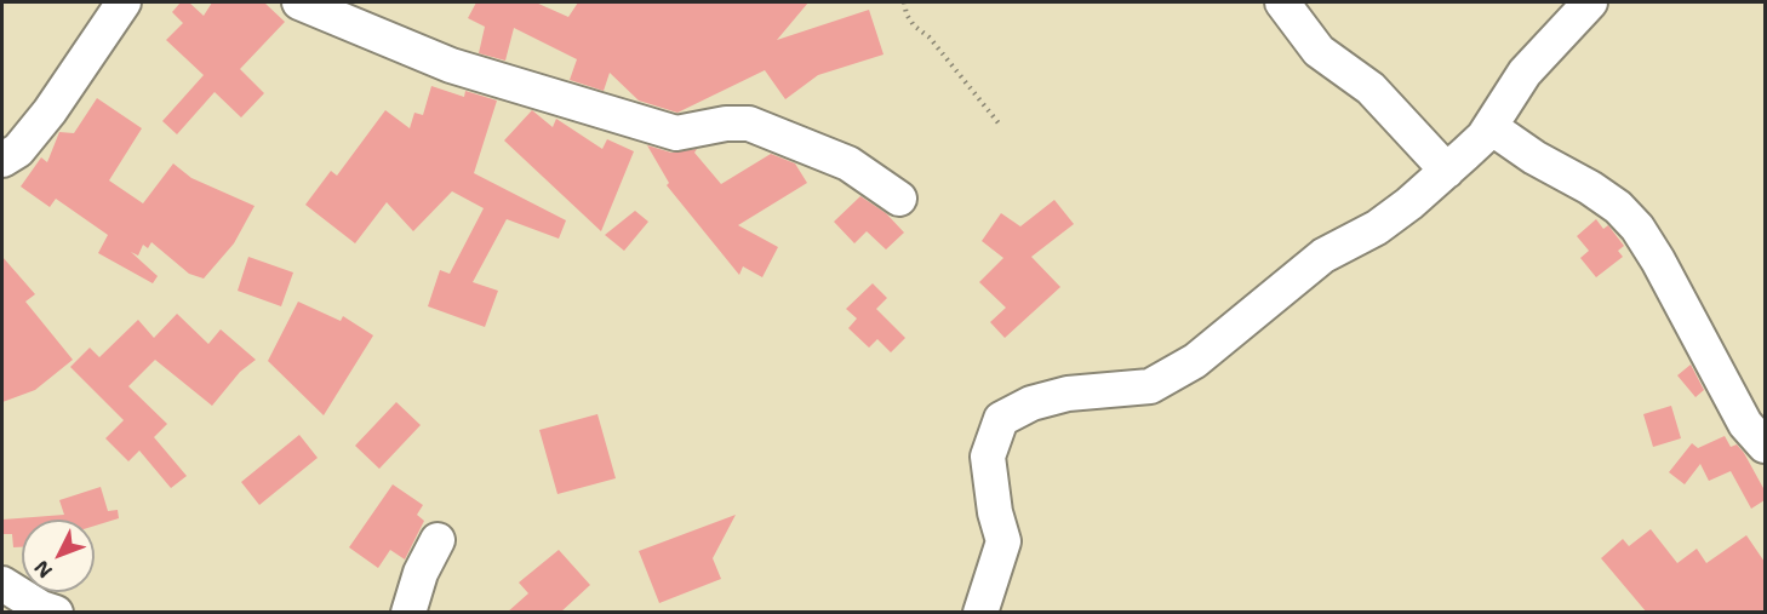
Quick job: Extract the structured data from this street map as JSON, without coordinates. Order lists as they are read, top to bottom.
{
  "north": "bottom left"
}
